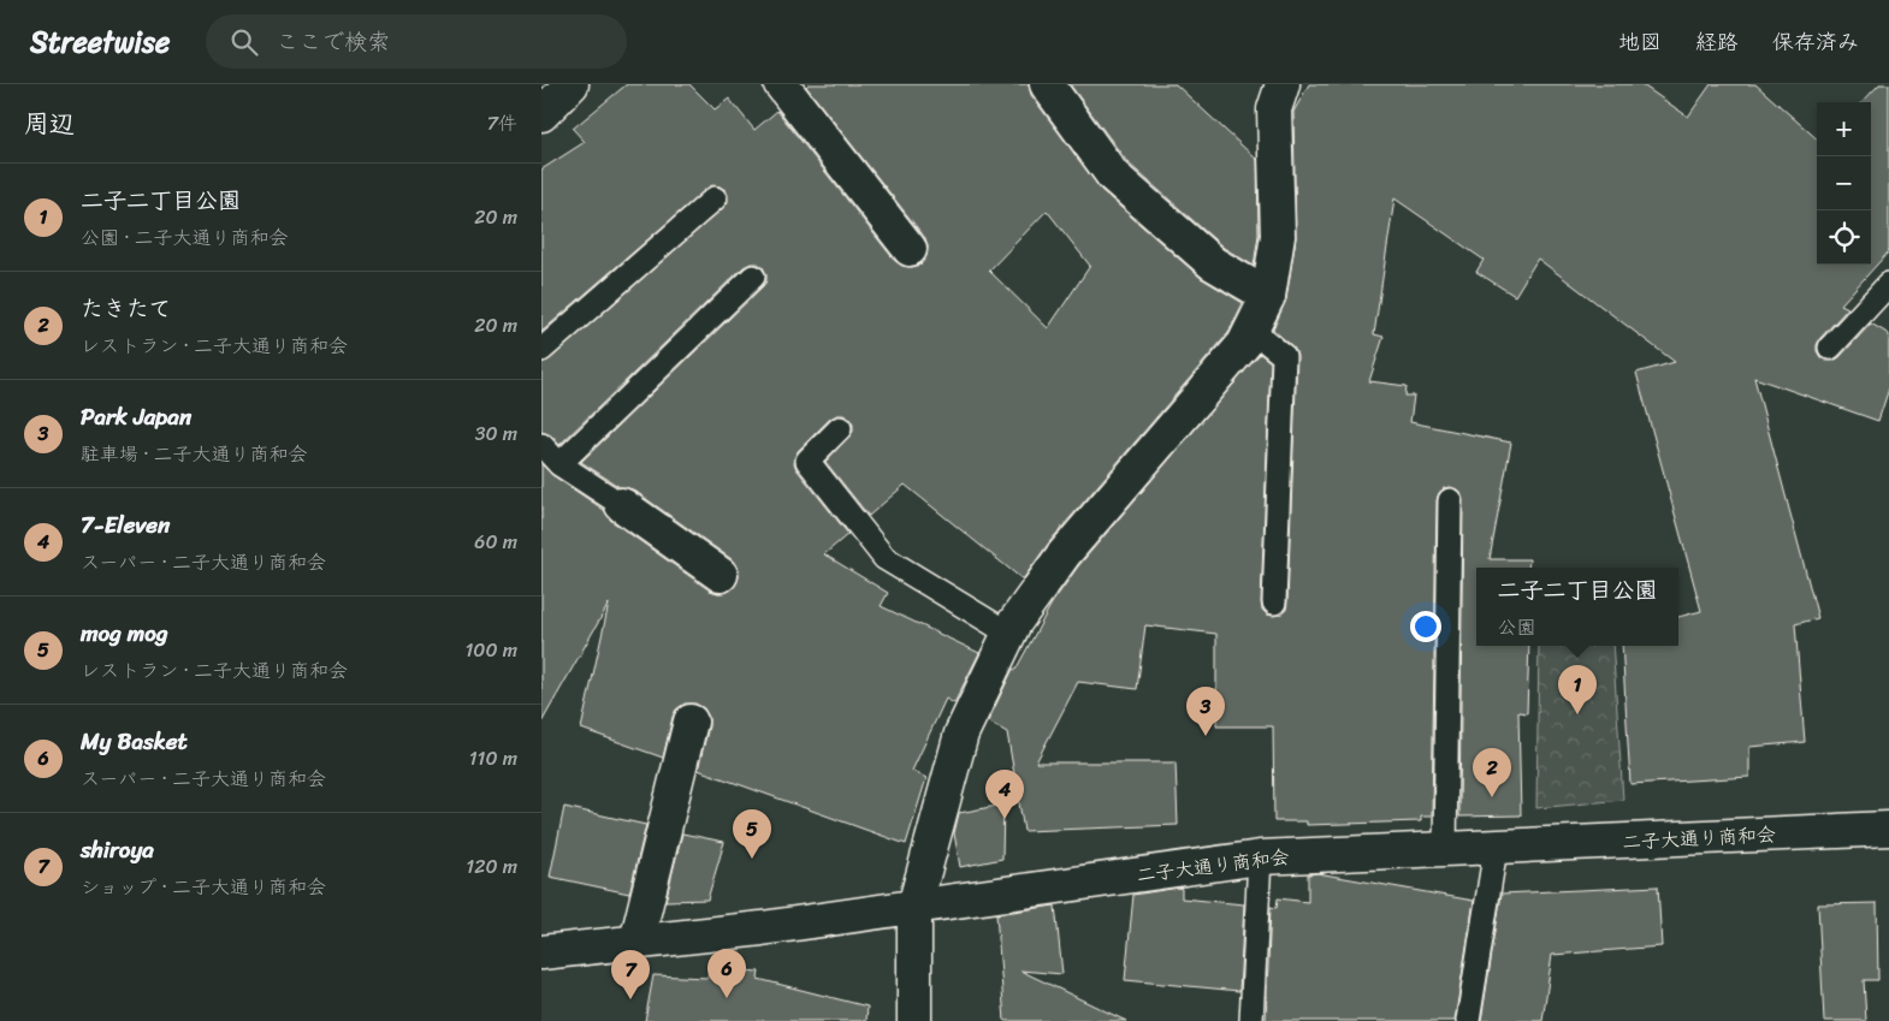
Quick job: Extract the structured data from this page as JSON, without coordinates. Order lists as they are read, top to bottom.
{
  "streets": {
    "street": ["二子大通り商和会"]
  },
  "page": {
    "header": "Streetwise",
    "search": "ここで検索",
    "nav": ["地図", "経路", "保存済み"],
    "heading": ["周辺", "7件"],
    "map_buttons": ["+", "−"],
    "list": [
      {
        "mark": "1",
        "name": "二子二丁目公園",
        "note": "公園 · 二子大通り商和会",
        "value": "20 m"
      },
      {
        "mark": "2",
        "name": "たきたて",
        "note": "レストラン · 二子大通り商和会",
        "value": "20 m"
      },
      {
        "mark": "3",
        "name": "Park Japan",
        "note": "駐車場 · 二子大通り商和会",
        "value": "30 m"
      },
      {
        "mark": "4",
        "name": "7-Eleven",
        "note": "スーパー · 二子大通り商和会",
        "value": "60 m"
      },
      {
        "mark": "5",
        "name": "mog mog",
        "note": "レストラン · 二子大通り商和会",
        "value": "100 m"
      },
      {
        "mark": "6",
        "name": "My Basket",
        "note": "スーパー · 二子大通り商和会",
        "value": "110 m"
      },
      {
        "mark": "7",
        "name": "shiroya",
        "note": "ショップ · 二子大通り商和会",
        "value": "120 m"
      }
    ],
    "popup": ["二子二丁目公園", "公園"],
    "pins": [
      "1",
      "3",
      "2",
      "4",
      "5",
      "6",
      "7"
    ]
  }
}
